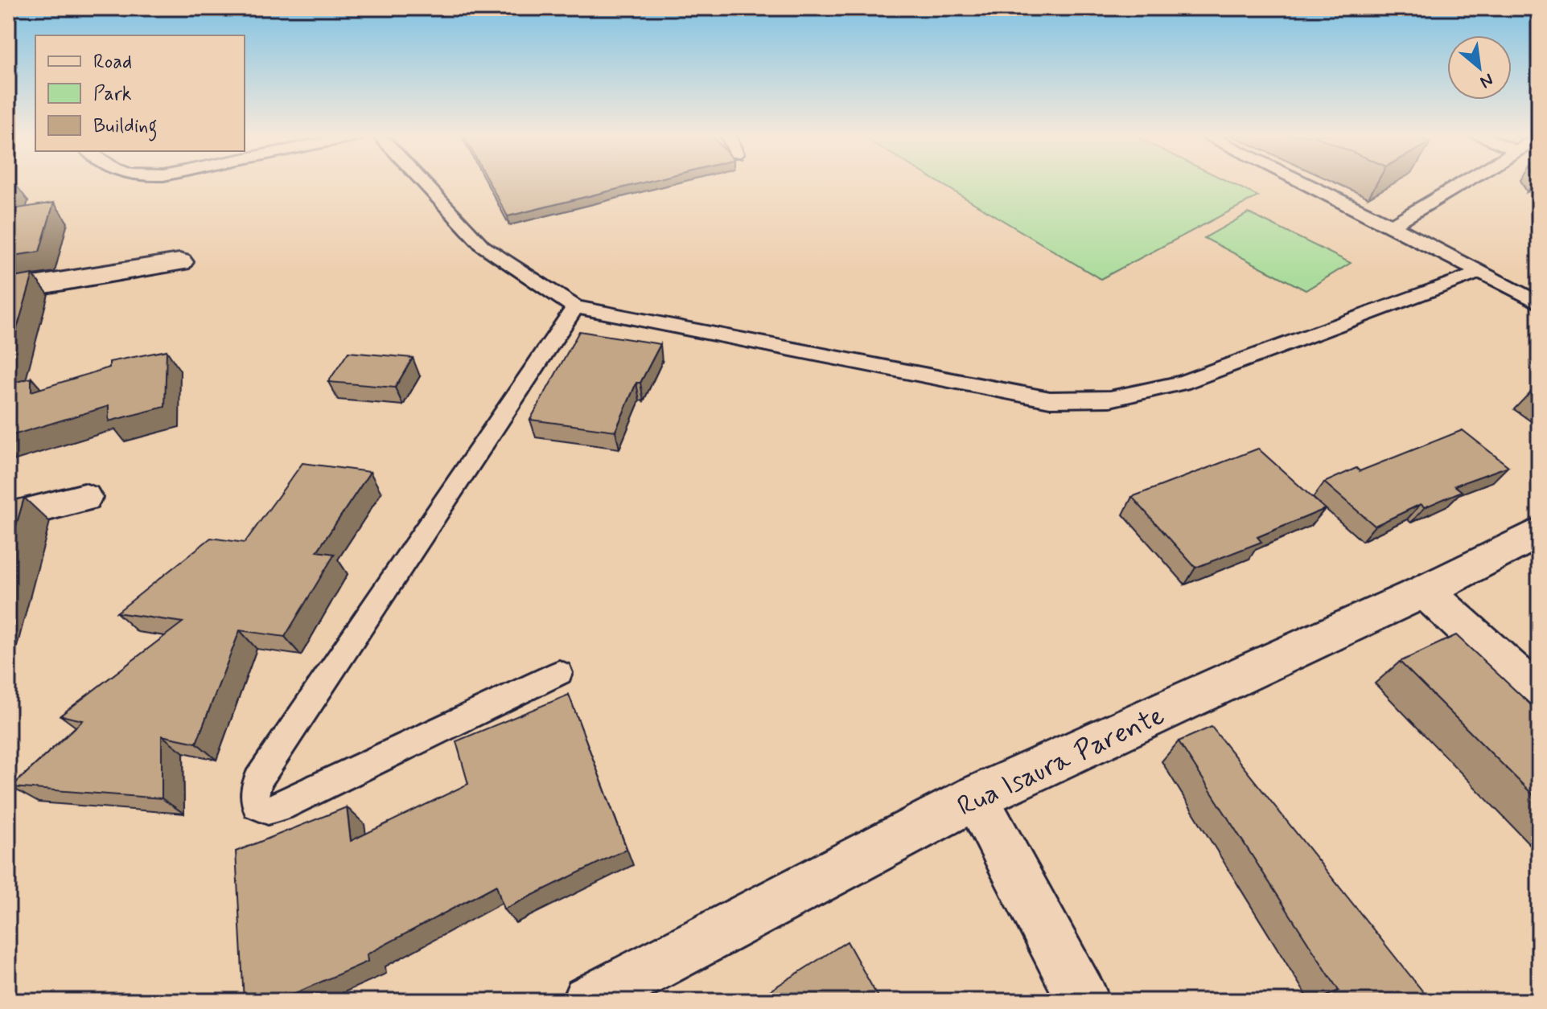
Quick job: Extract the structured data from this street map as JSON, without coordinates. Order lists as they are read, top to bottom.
{
  "streets": {
    "street": ["Rua Isaura Parente"]
  },
  "legend": ["Road", "Park", "Building"],
  "north": "bottom right"
}
